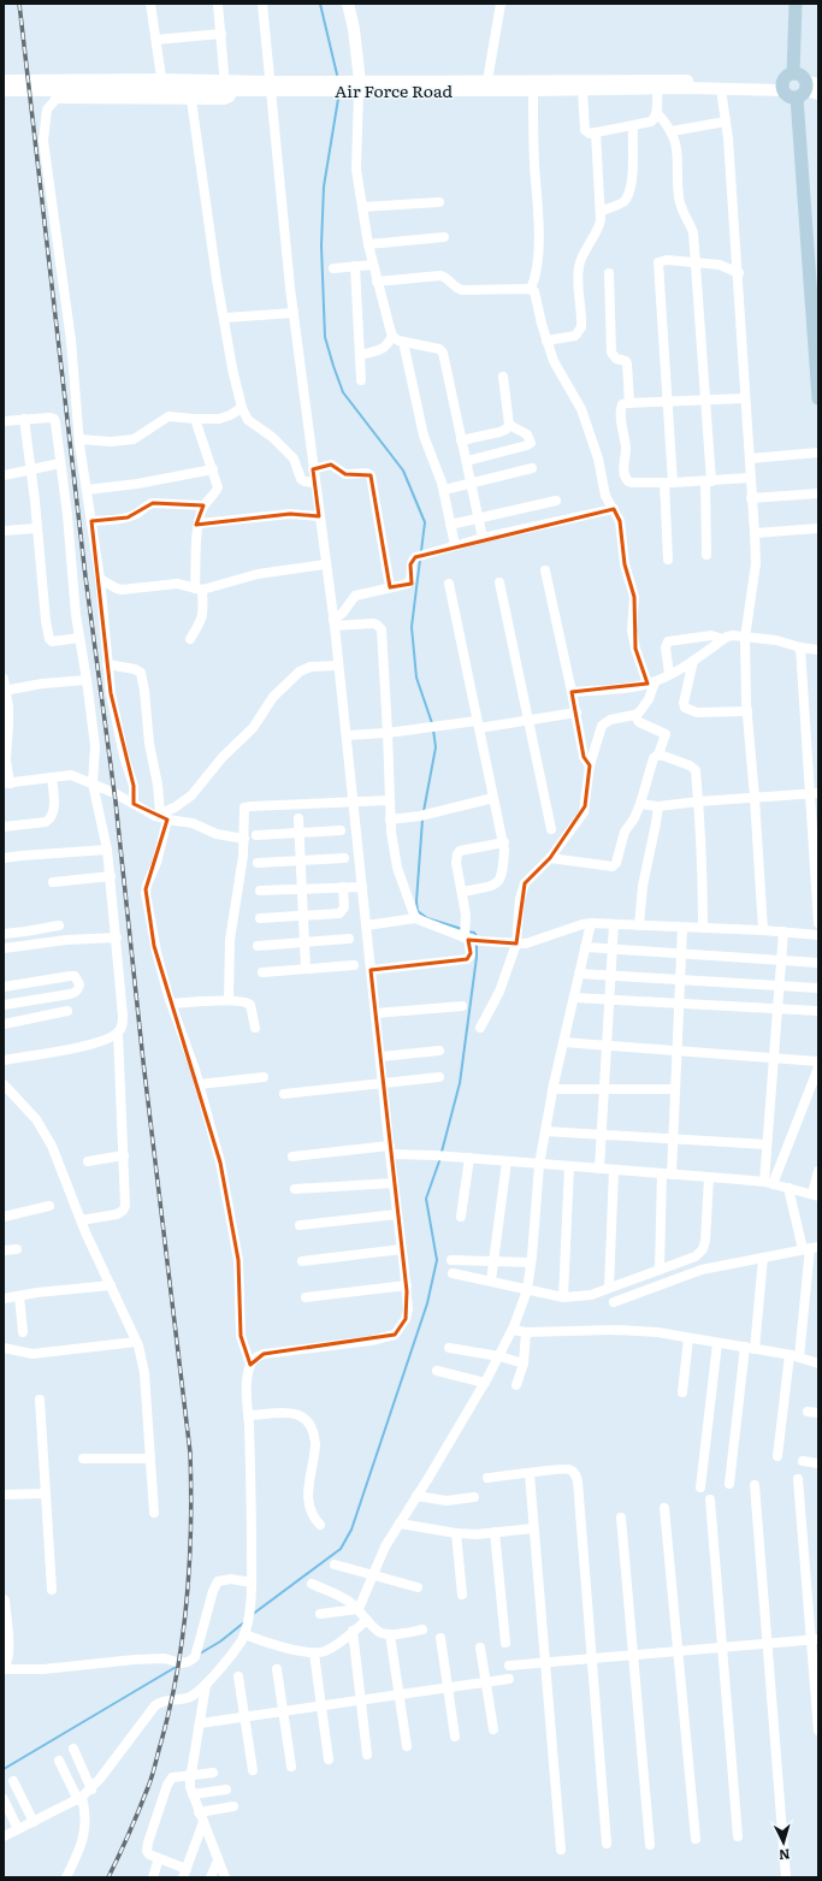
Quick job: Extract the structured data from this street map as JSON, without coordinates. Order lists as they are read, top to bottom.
{
  "streets": {
    "street": ["Air Force Road"]
  },
  "north": "bottom"
}
